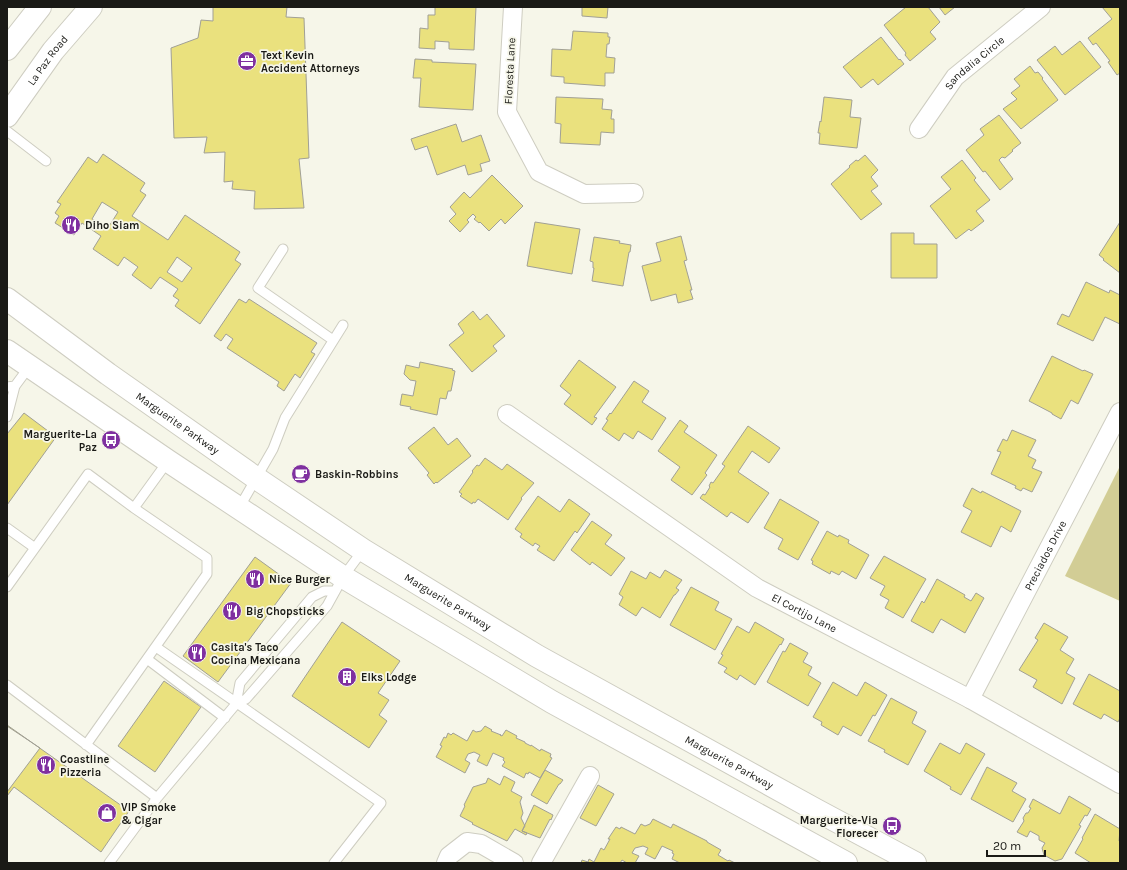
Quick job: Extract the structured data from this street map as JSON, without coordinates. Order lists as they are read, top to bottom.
{
  "streets": {
    "main road": ["La Paz Road", "Marguerite Parkway"],
    "street": [
      "Sandalia Circle",
      "Floresta Lane",
      "Preciados Drive",
      "El Cortijo Lane"
    ]
  },
  "crossings": [
    ["Preciados Drive", "El Cortijo Lane"]
  ],
  "places": {
    "office": ["Text Kevin Accident Attorneys"],
    "restaurant": [
      "Diho Siam",
      "Nice Burger",
      "Big Chopsticks",
      "Casita's Taco Cocina Mexicana",
      "Coastline Pizzeria"
    ],
    "bus stop": ["Marguerite-La Paz", "Marguerite-Via Florecer"],
    "cafe": ["Baskin-Robbins"],
    "building": ["Elks Lodge"],
    "shop": ["VIP Smoke & Cigar"]
  },
  "scale_bar": "20 m"
}
